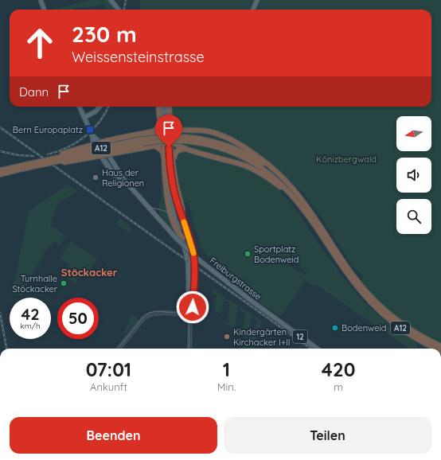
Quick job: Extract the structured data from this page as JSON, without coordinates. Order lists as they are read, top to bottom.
{
  "streets": {
    "highway": ["A12"],
    "main road": ["Freiburgstrasse", "12"]
  },
  "districts": ["Stöckacker"],
  "parks": ["Könizbergwald"],
  "places": {
    "transit": ["Bern Europaplatz"],
    "other": [
      "Haus der Religionen",
      "Sportplatz Bodenweid",
      "Turnhalle Stöckacker",
      "Bodenweid",
      "Kindergärten Kirchacker I+II"
    ]
  },
  "north": "left",
  "page": {
    "turn": ["230 m", "Weissensteinstrasse"],
    "then": "Dann",
    "speed": "42 km/h",
    "limit": "50",
    "eta": [
      "07:01",
      "Ankunft",
      "1",
      "Min.",
      "420",
      "m"
    ],
    "buttons": ["Beenden", "Teilen"]
  }
}
